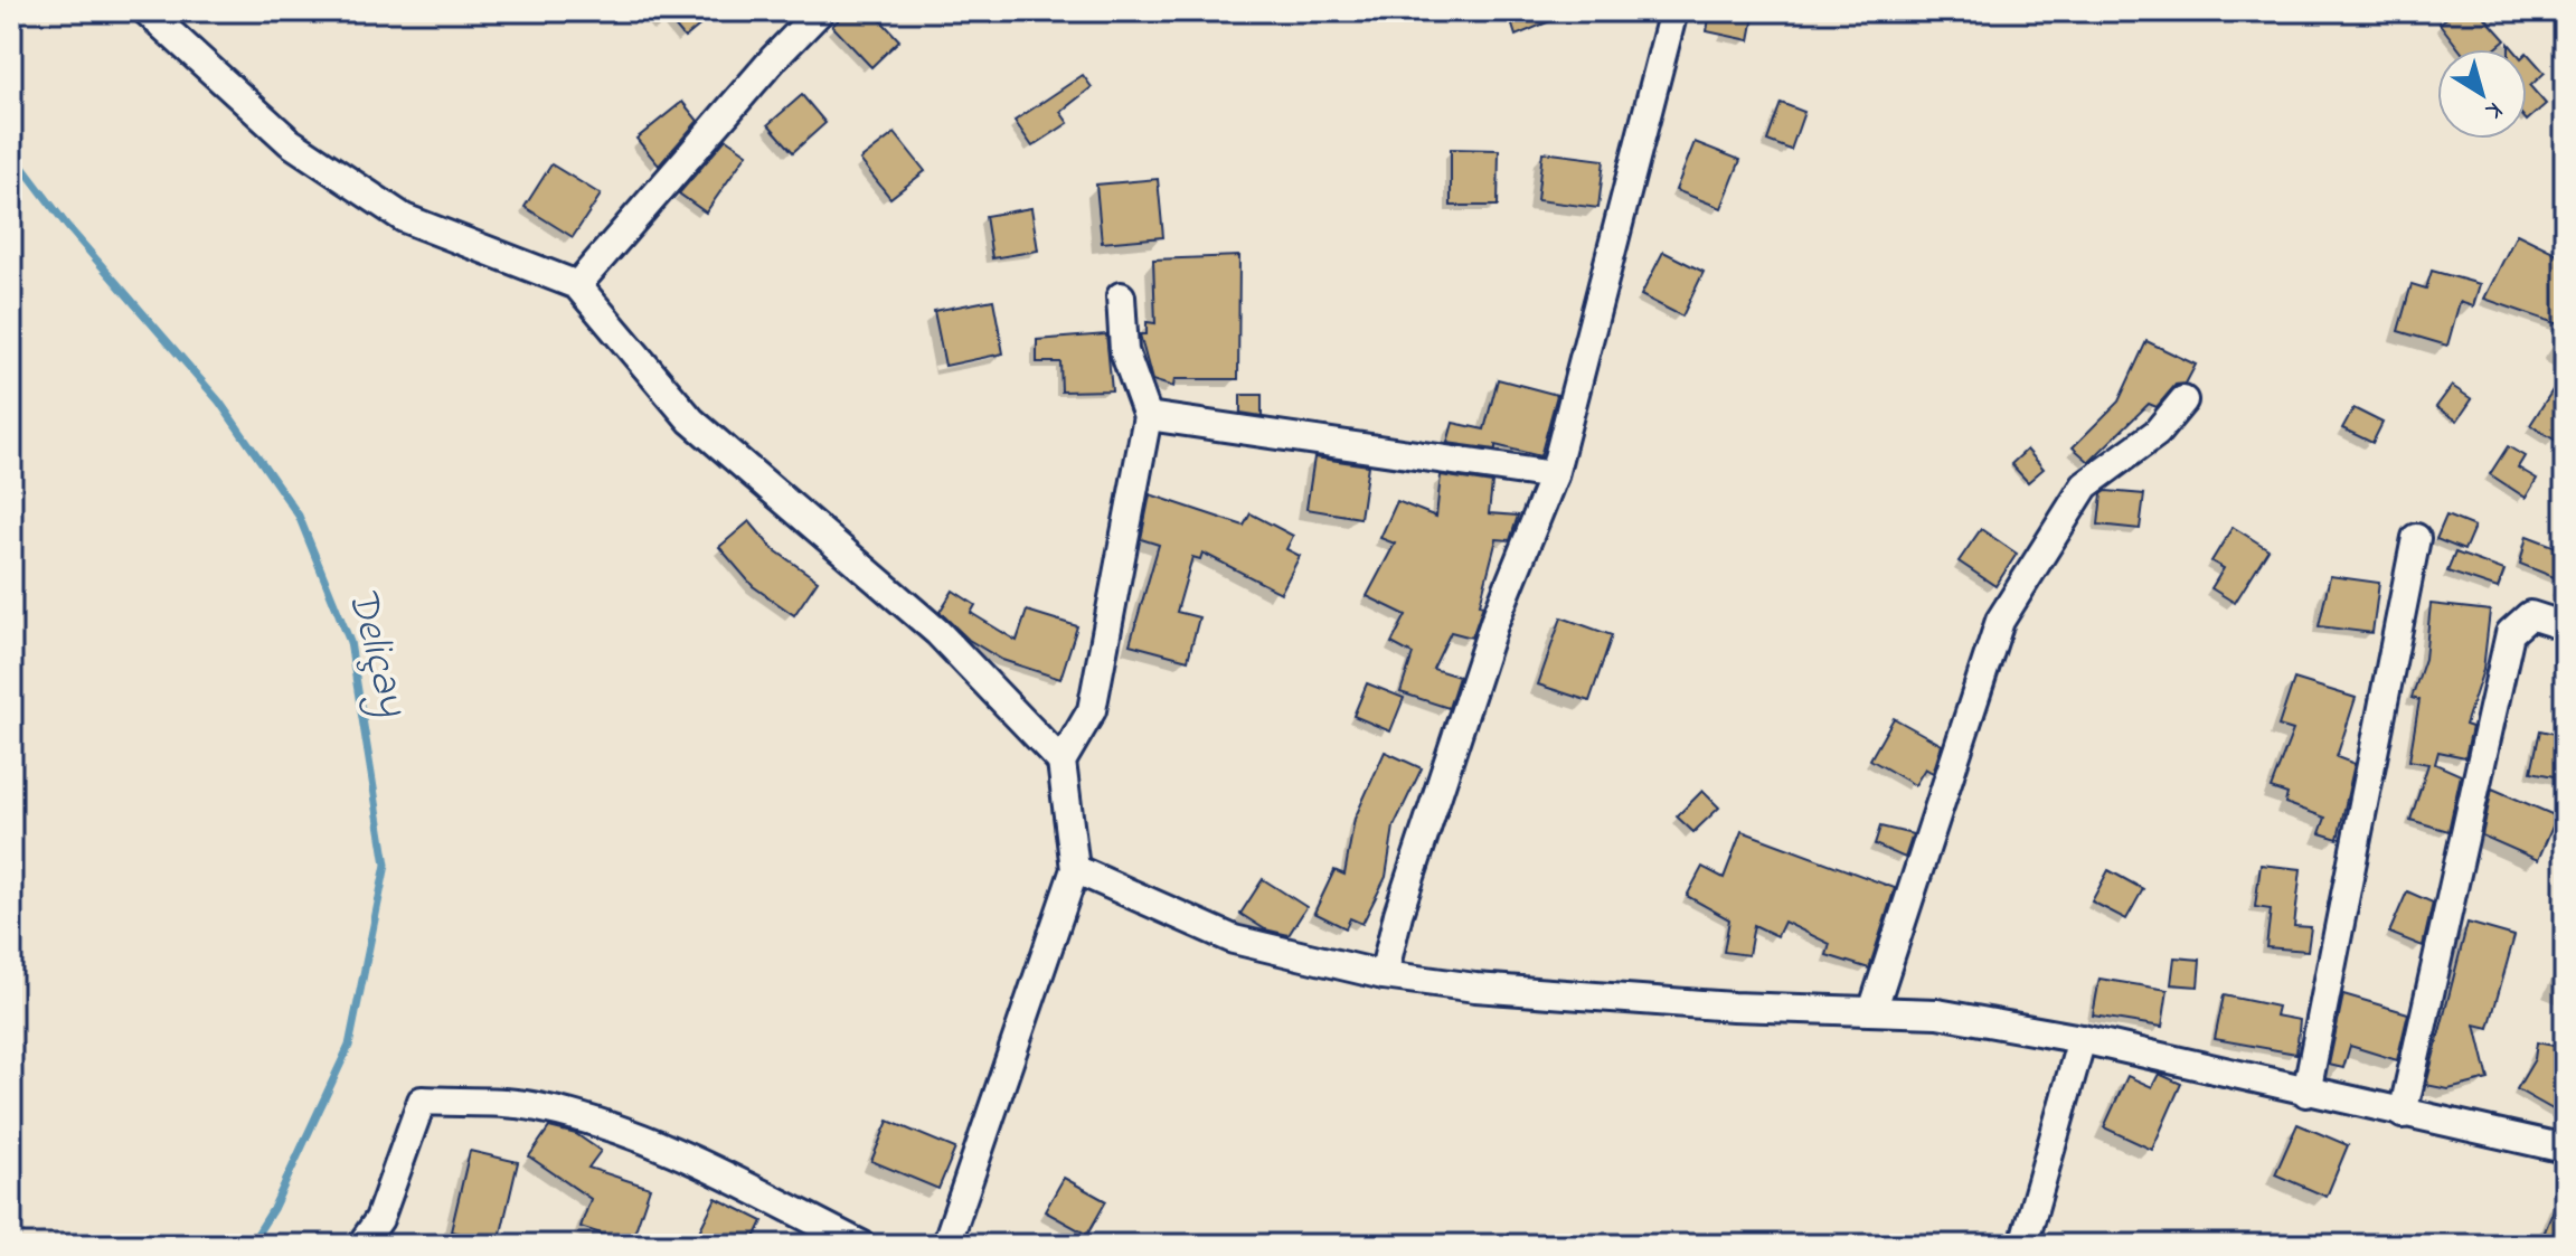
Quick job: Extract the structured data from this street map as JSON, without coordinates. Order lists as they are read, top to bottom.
{
  "water": ["Deliçay"],
  "north": "bottom right"
}
